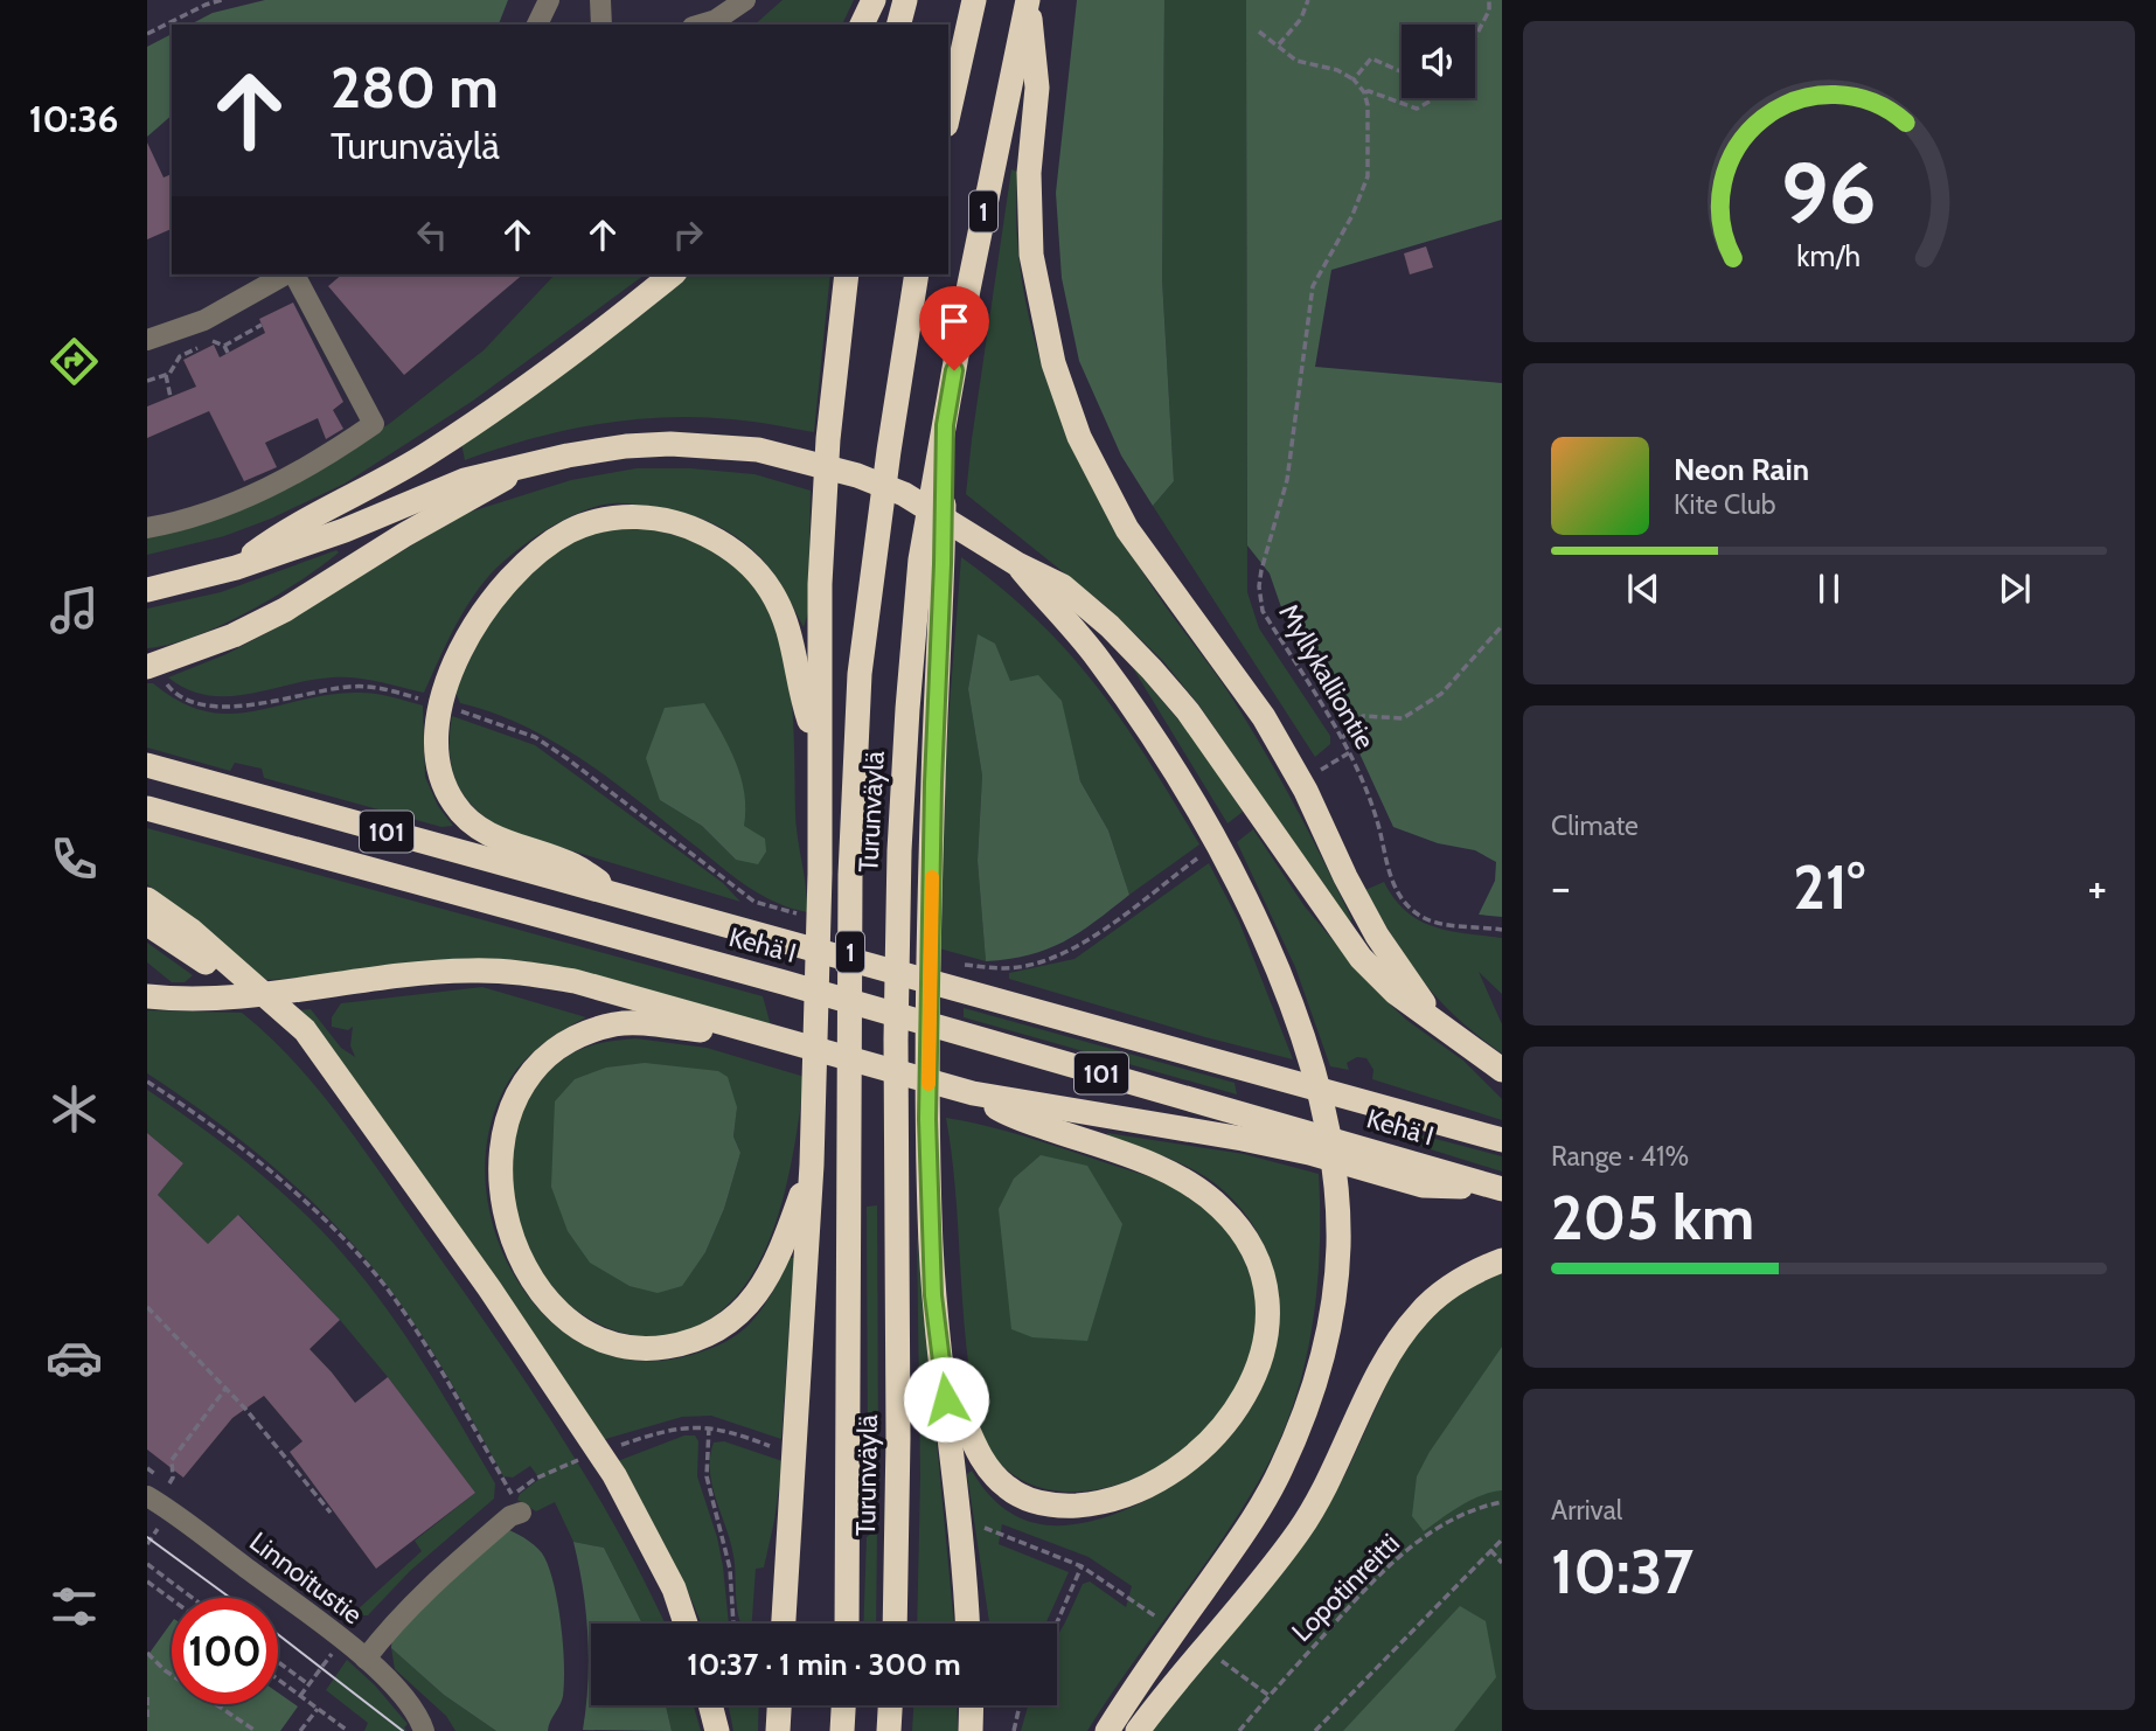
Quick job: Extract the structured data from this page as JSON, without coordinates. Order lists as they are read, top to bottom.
{
  "streets": {
    "highway": [
      "1",
      "Turunväylä",
      "101",
      "Kehä I"
    ],
    "street": ["Linnoitustie"],
    "path": ["Myllykalliontie", "Lopotinreitti"]
  },
  "page": {
    "tabs": "10:36",
    "turn": ["280 m", "Turunväylä"],
    "song": ["Neon Rain", "Kite Club"],
    "tile": [
      "Climate",
      ["Range · 41%", "205 km"],
      ["Arrival", "10:37"]
    ],
    "heat": ["−", "21°", "+"],
    "limit": "100",
    "trip": "10:37 · 1 min · 300 m",
    "gauge": ["96", "km/h"]
  }
}
